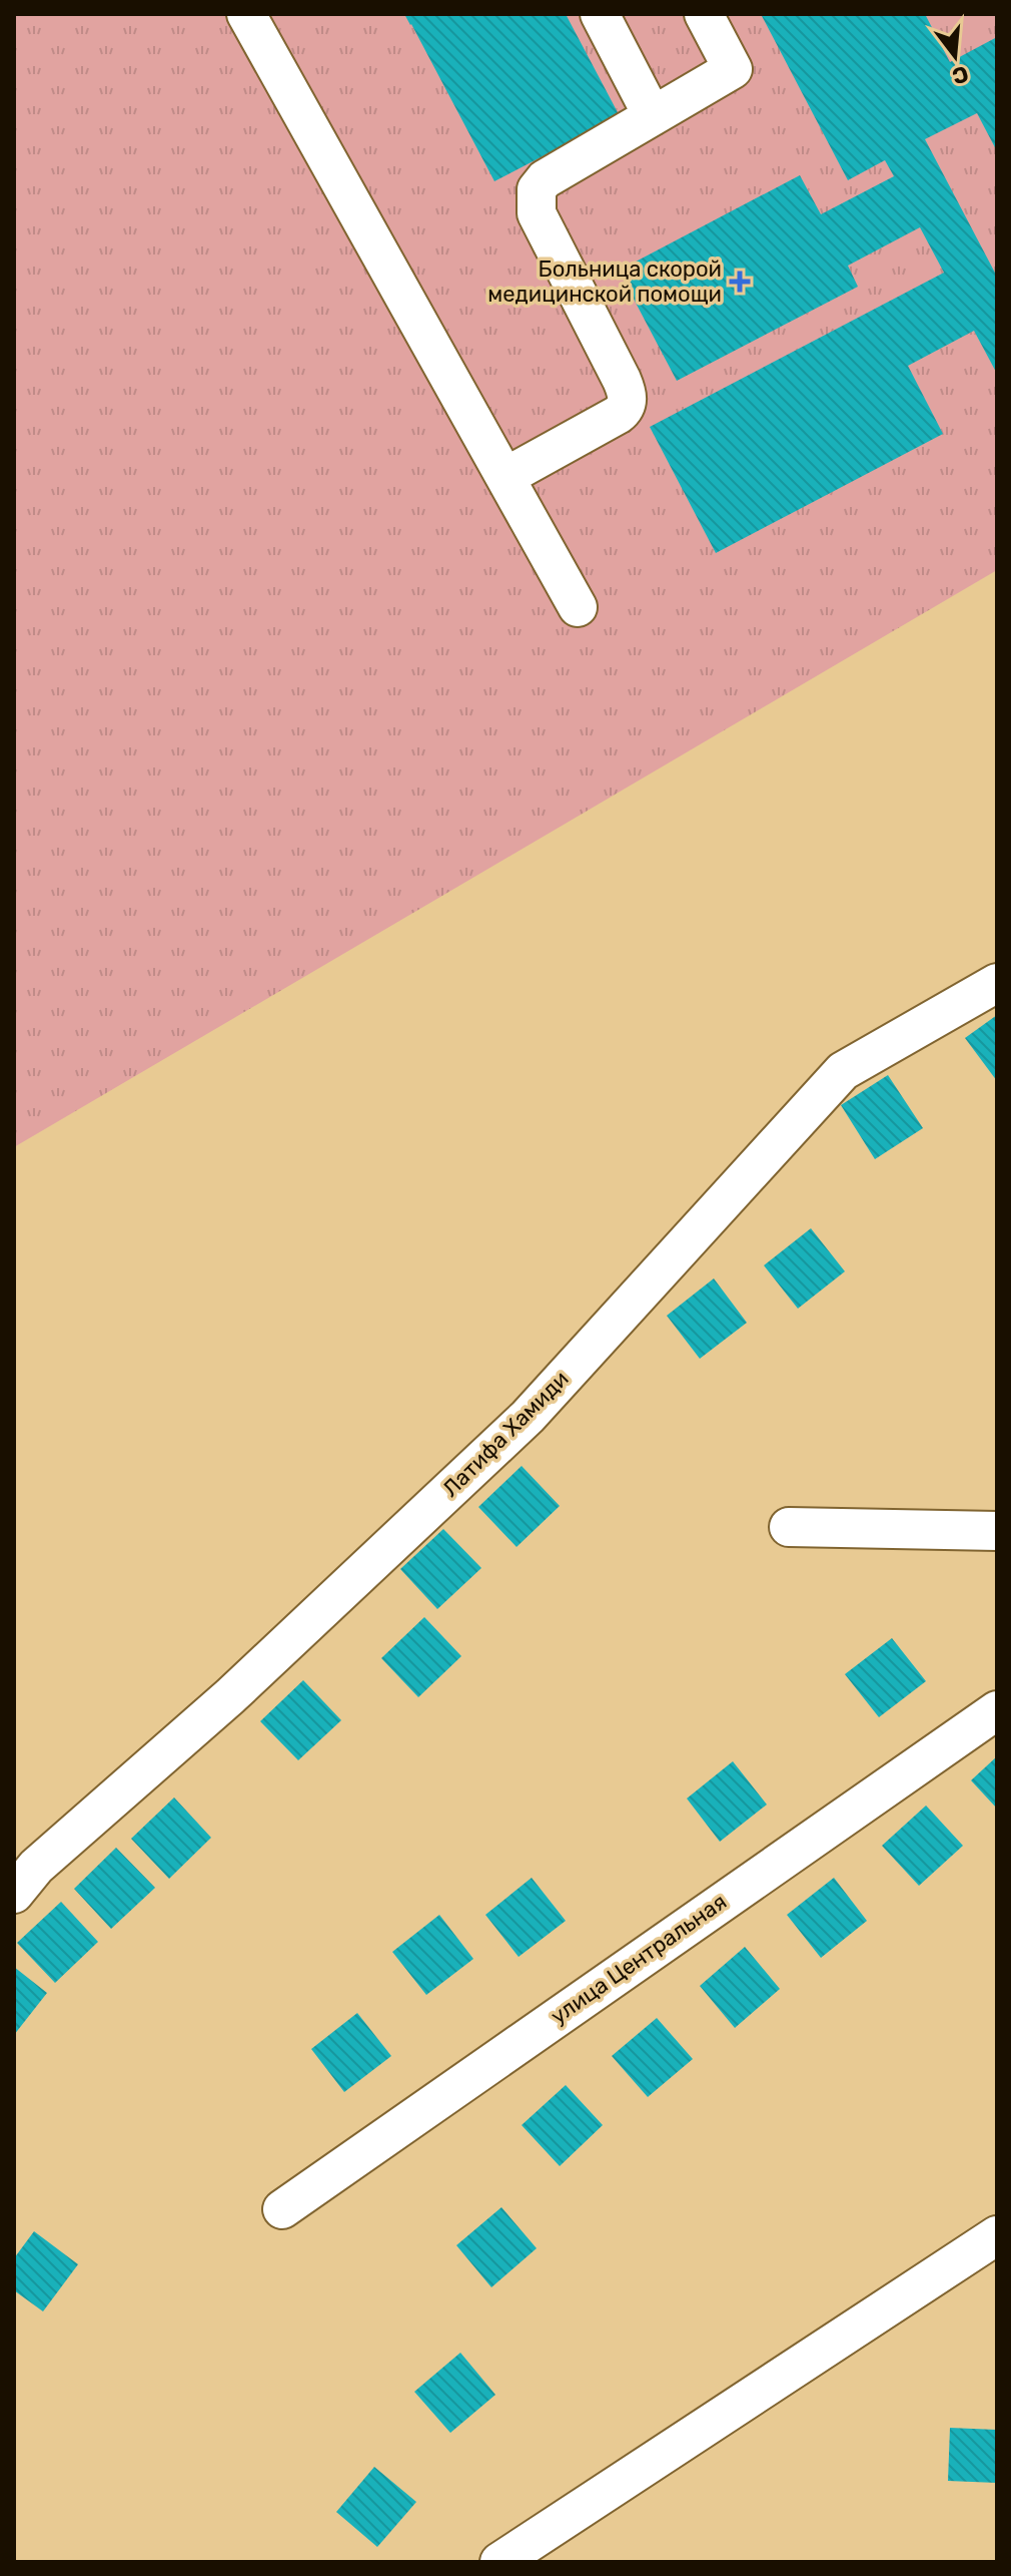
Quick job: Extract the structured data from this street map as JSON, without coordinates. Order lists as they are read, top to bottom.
{
  "streets": {
    "street": ["Латифа Хамиди", "улица Центральная"]
  },
  "places": {
    "health": ["Больница скорой медицинской помощи"]
  },
  "north": "bottom"
}
